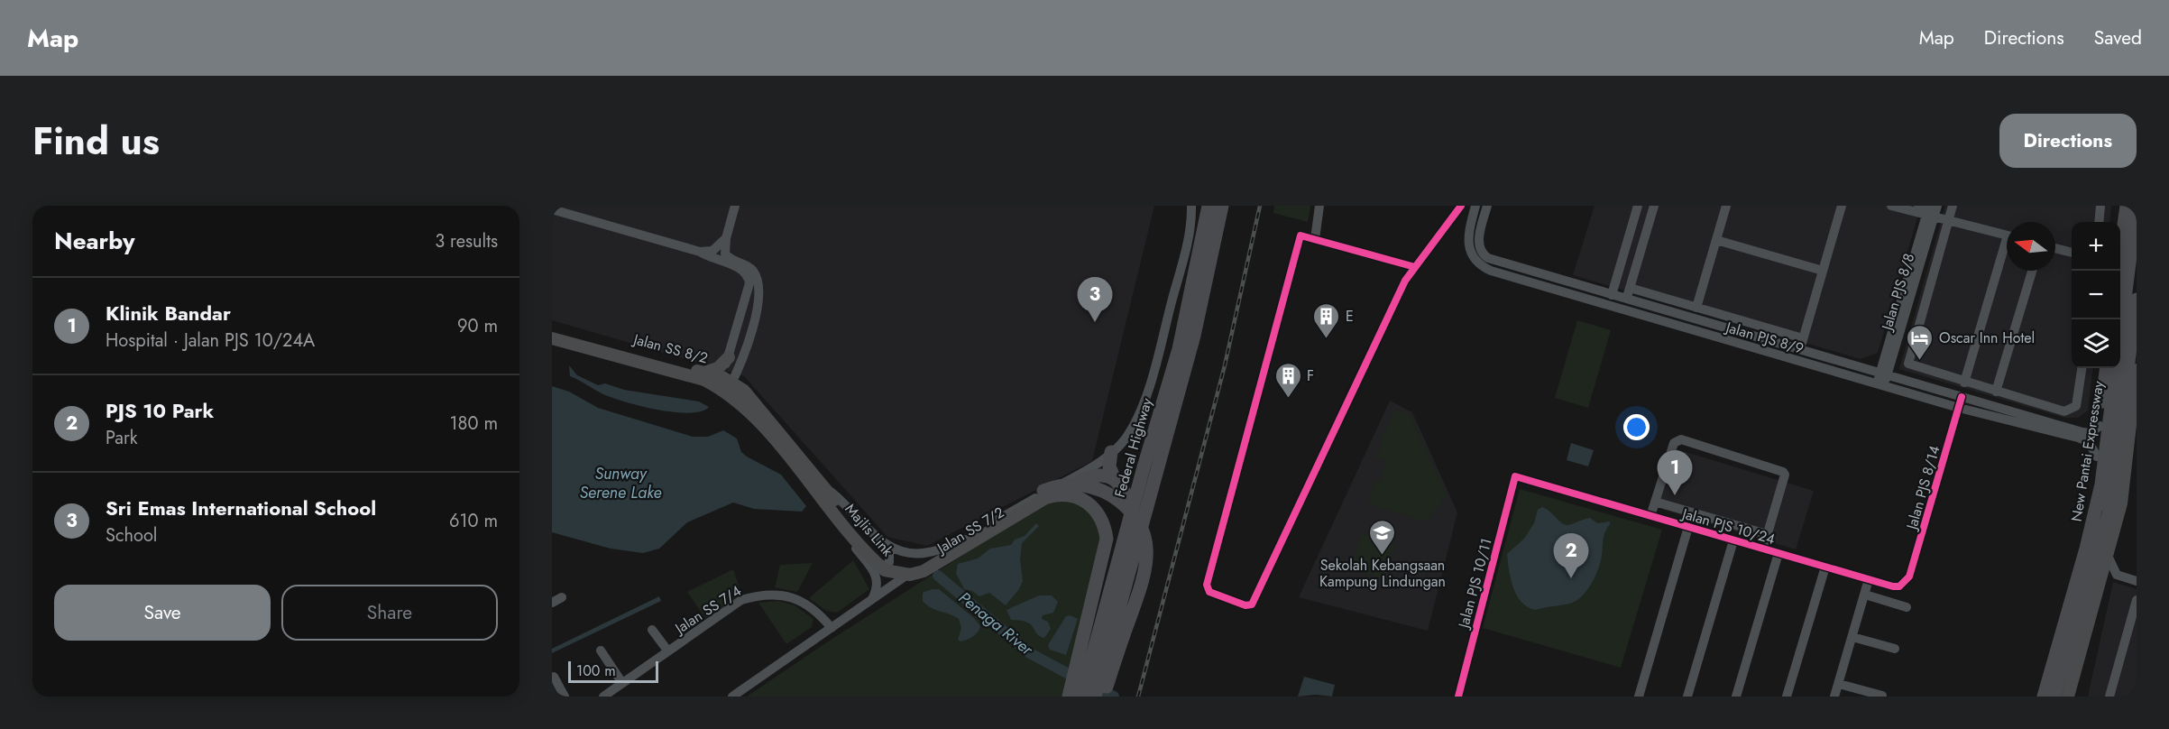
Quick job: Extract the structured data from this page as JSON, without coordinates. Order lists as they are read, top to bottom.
{
  "streets": {
    "highway": ["Federal Highway", "New Pantai Expressway"],
    "main road": ["Jalan SS 8/2", "Majlis Link"],
    "street": [
      "Jalan PJS 8/8",
      "Jalan PJS 8/9",
      "Jalan PJS 8/14",
      "Jalan PJS 10/24",
      "Jalan SS 7/2",
      "Jalan PJS 10/11",
      "Jalan SS 7/4"
    ]
  },
  "crossings": [
    ["Jalan PJS 8/8", "Jalan PJS 8/9"],
    ["Jalan PJS 8/9", "Jalan PJS 8/14"],
    ["Jalan SS 8/2", "Majlis Link"],
    ["Jalan PJS 8/14", "Jalan PJS 10/24"],
    ["Jalan PJS 10/24", "Jalan PJS 10/11"],
    ["Jalan SS 7/2", "Jalan SS 7/4"]
  ],
  "water": ["Sunway Serene Lake", "Penaga River"],
  "places": {
    "building": ["E", "F"],
    "hotel": ["Oscar Inn Hotel"],
    "school or university": ["Sekolah Kebangsaan Kampung Lindungan"]
  },
  "scale_bar": "100 m",
  "north": "left",
  "page": {
    "header": "Map",
    "nav": ["Map", "Directions", "Saved"],
    "title": "Find us",
    "buttons": [
      "Directions",
      ["Save", "Share"]
    ],
    "heading": ["Nearby", "3 results"],
    "map_buttons": ["+", "−"],
    "list": [
      {
        "mark": "1",
        "name": "Klinik Bandar",
        "note": "Hospital · Jalan PJS 10/24A",
        "value": "90 m"
      },
      {
        "mark": "2",
        "name": "PJS 10 Park",
        "note": "Park",
        "value": "180 m"
      },
      {
        "mark": "3",
        "name": "Sri Emas International School",
        "note": "School",
        "value": "610 m"
      }
    ],
    "pins": ["3", "1", "2"],
    "scale": "100 m"
  }
}
